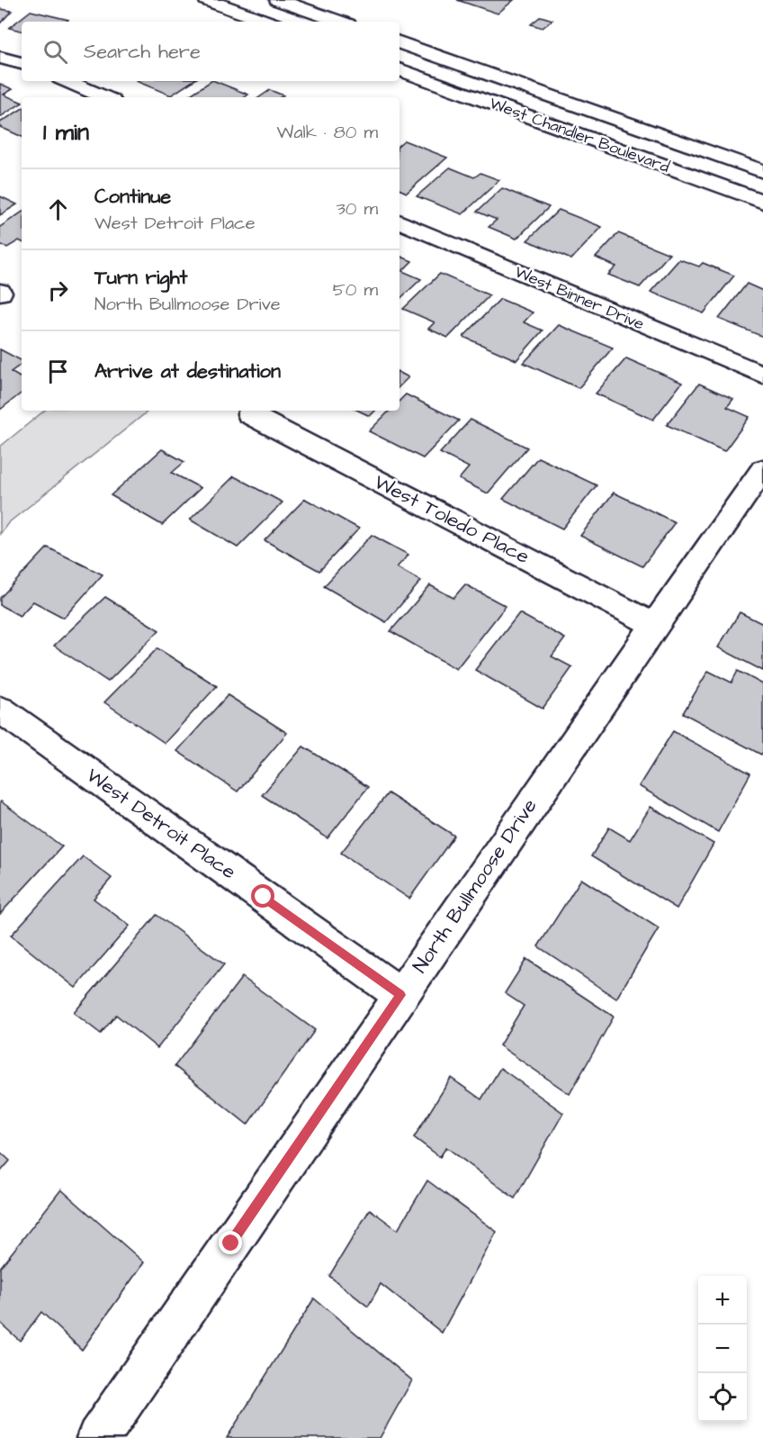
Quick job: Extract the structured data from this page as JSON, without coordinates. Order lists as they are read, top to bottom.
{
  "streets": {
    "street": [
      "West Chandler Boulevard",
      "West Binner Drive",
      "West Toledo Place",
      "West Detroit Place",
      "North Bullmoose Drive"
    ]
  },
  "crossings": [
    ["West Toledo Place", "North Bullmoose Drive"],
    ["West Detroit Place", "North Bullmoose Drive"]
  ],
  "page": {
    "search": "Search here",
    "heading": ["1 min", "Walk · 80 m"],
    "list": [
      ["Continue", "West Detroit Place", "30 m"],
      ["Turn right", "North Bullmoose Drive", "50 m"],
      "Arrive at destination"
    ],
    "map_buttons": ["+", "−"]
  }
}
